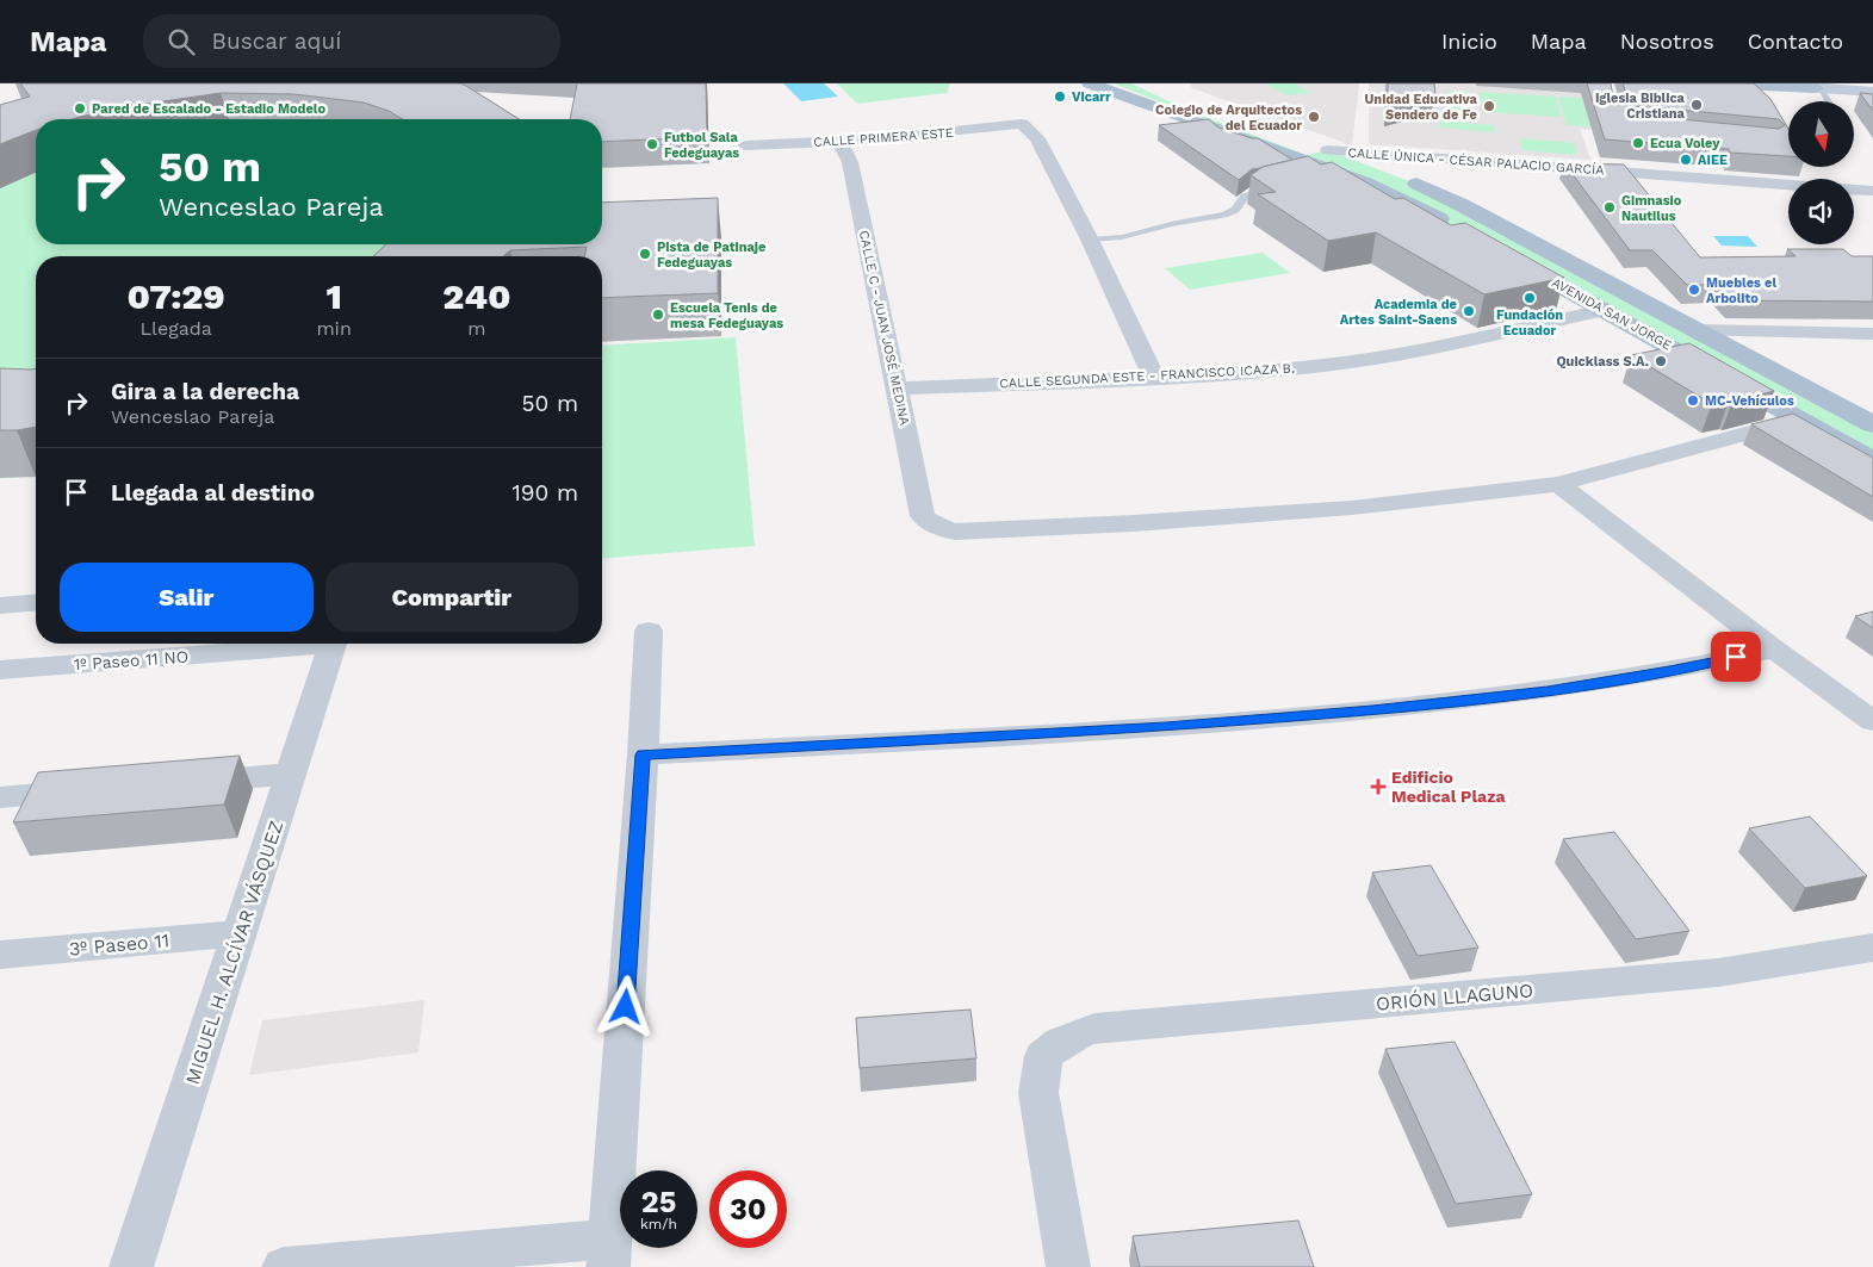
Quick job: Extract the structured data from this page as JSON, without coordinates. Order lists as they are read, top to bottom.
{
  "streets": {
    "main road": ["AVENIDA SAN JORGE"],
    "street": [
      "CALLE PRIMERA ESTE",
      "CALLE ÚNICA - CÉSAR PALACIO GARCÍA",
      "CALLE C - JUAN JOSÉ MEDINA",
      "CALLE SEGUNDA ESTE - FRANCISCO ICAZA B.",
      "1º Paseo 11 NO",
      "3º Paseo 11",
      "MIGUEL H. ALCÍVAR VÁSQUEZ",
      "ORIÓN LLAGUNO"
    ]
  },
  "crossings": [
    ["CALLE PRIMERA ESTE", "CALLE C - JUAN JOSÉ MEDINA"],
    ["CALLE ÚNICA - CÉSAR PALACIO GARCÍA", "AVENIDA SAN JORGE"],
    ["AVENIDA SAN JORGE", "CALLE SEGUNDA ESTE - FRANCISCO ICAZA B."],
    ["CALLE C - JUAN JOSÉ MEDINA", "CALLE SEGUNDA ESTE - FRANCISCO ICAZA B."],
    ["3º Paseo 11", "MIGUEL H. ALCÍVAR VÁSQUEZ"]
  ],
  "places": {
    "other": [
      "Vicarr",
      "Iglesia Biblica Cristiana",
      "Unidad Educativa Sendero de Fe",
      "Pared de Escalado - Estadio Modelo",
      "Colegio de Arquitectos del Ecuador",
      "Ecua Voley",
      "Futbol Sala Fedeguayas",
      "AIEE",
      "Gimnasio Nautilus",
      "Pista de Patinaje Fedeguayas",
      "Muebles el Arbolito",
      "Fundación Ecuador",
      "Academia de Artes Saint-Saens",
      "Escuela Tenis de mesa Fedeguayas",
      "Quicklass S.A.",
      "MC-Vehículos"
    ],
    "health": ["Edificio Medical Plaza"]
  },
  "north": "bottom",
  "page": {
    "header": "Mapa",
    "search": "Buscar aquí",
    "nav": [
      "Inicio",
      "Mapa",
      "Nosotros",
      "Contacto"
    ],
    "turn": ["50 m", "Wenceslao Pareja"],
    "eta": [
      "07:29",
      "Llegada",
      "1",
      "min",
      "240",
      "m"
    ],
    "list": [
      {
        "name": "Gira a la derecha",
        "note": "Wenceslao Pareja",
        "value": "50 m"
      },
      {
        "name": "Llegada al destino",
        "value": "190 m"
      }
    ],
    "buttons": ["Salir", "Compartir"],
    "speed": "25 km/h",
    "limit": "30"
  }
}
